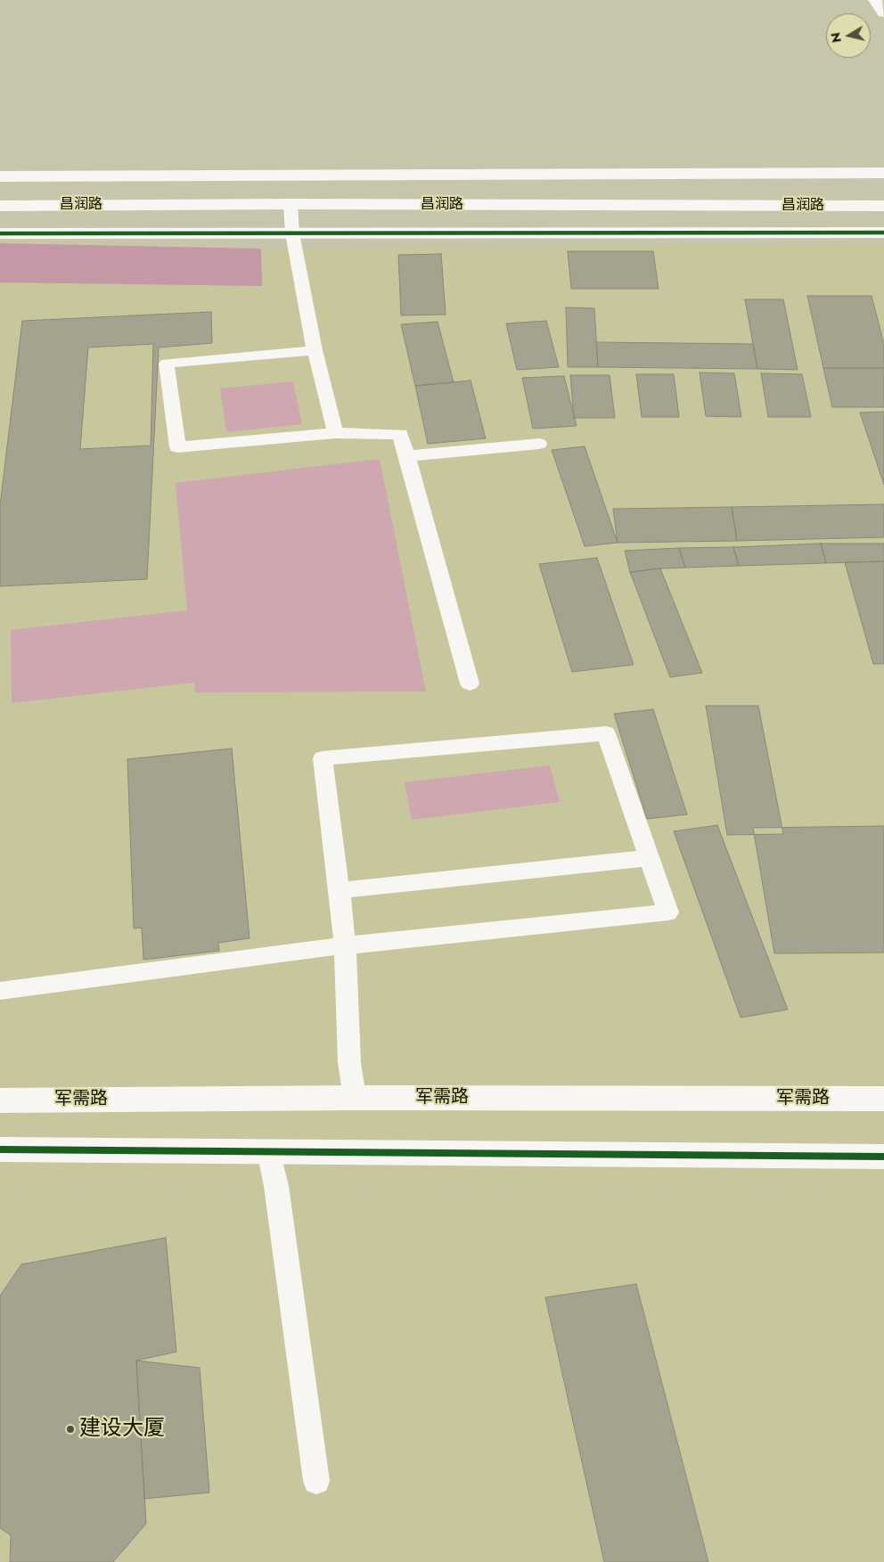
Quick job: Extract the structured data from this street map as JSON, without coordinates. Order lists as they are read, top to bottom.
{
  "streets": {
    "street": ["昌润路", "军需路"]
  },
  "places": ["建设大厦"],
  "north": "left"
}
